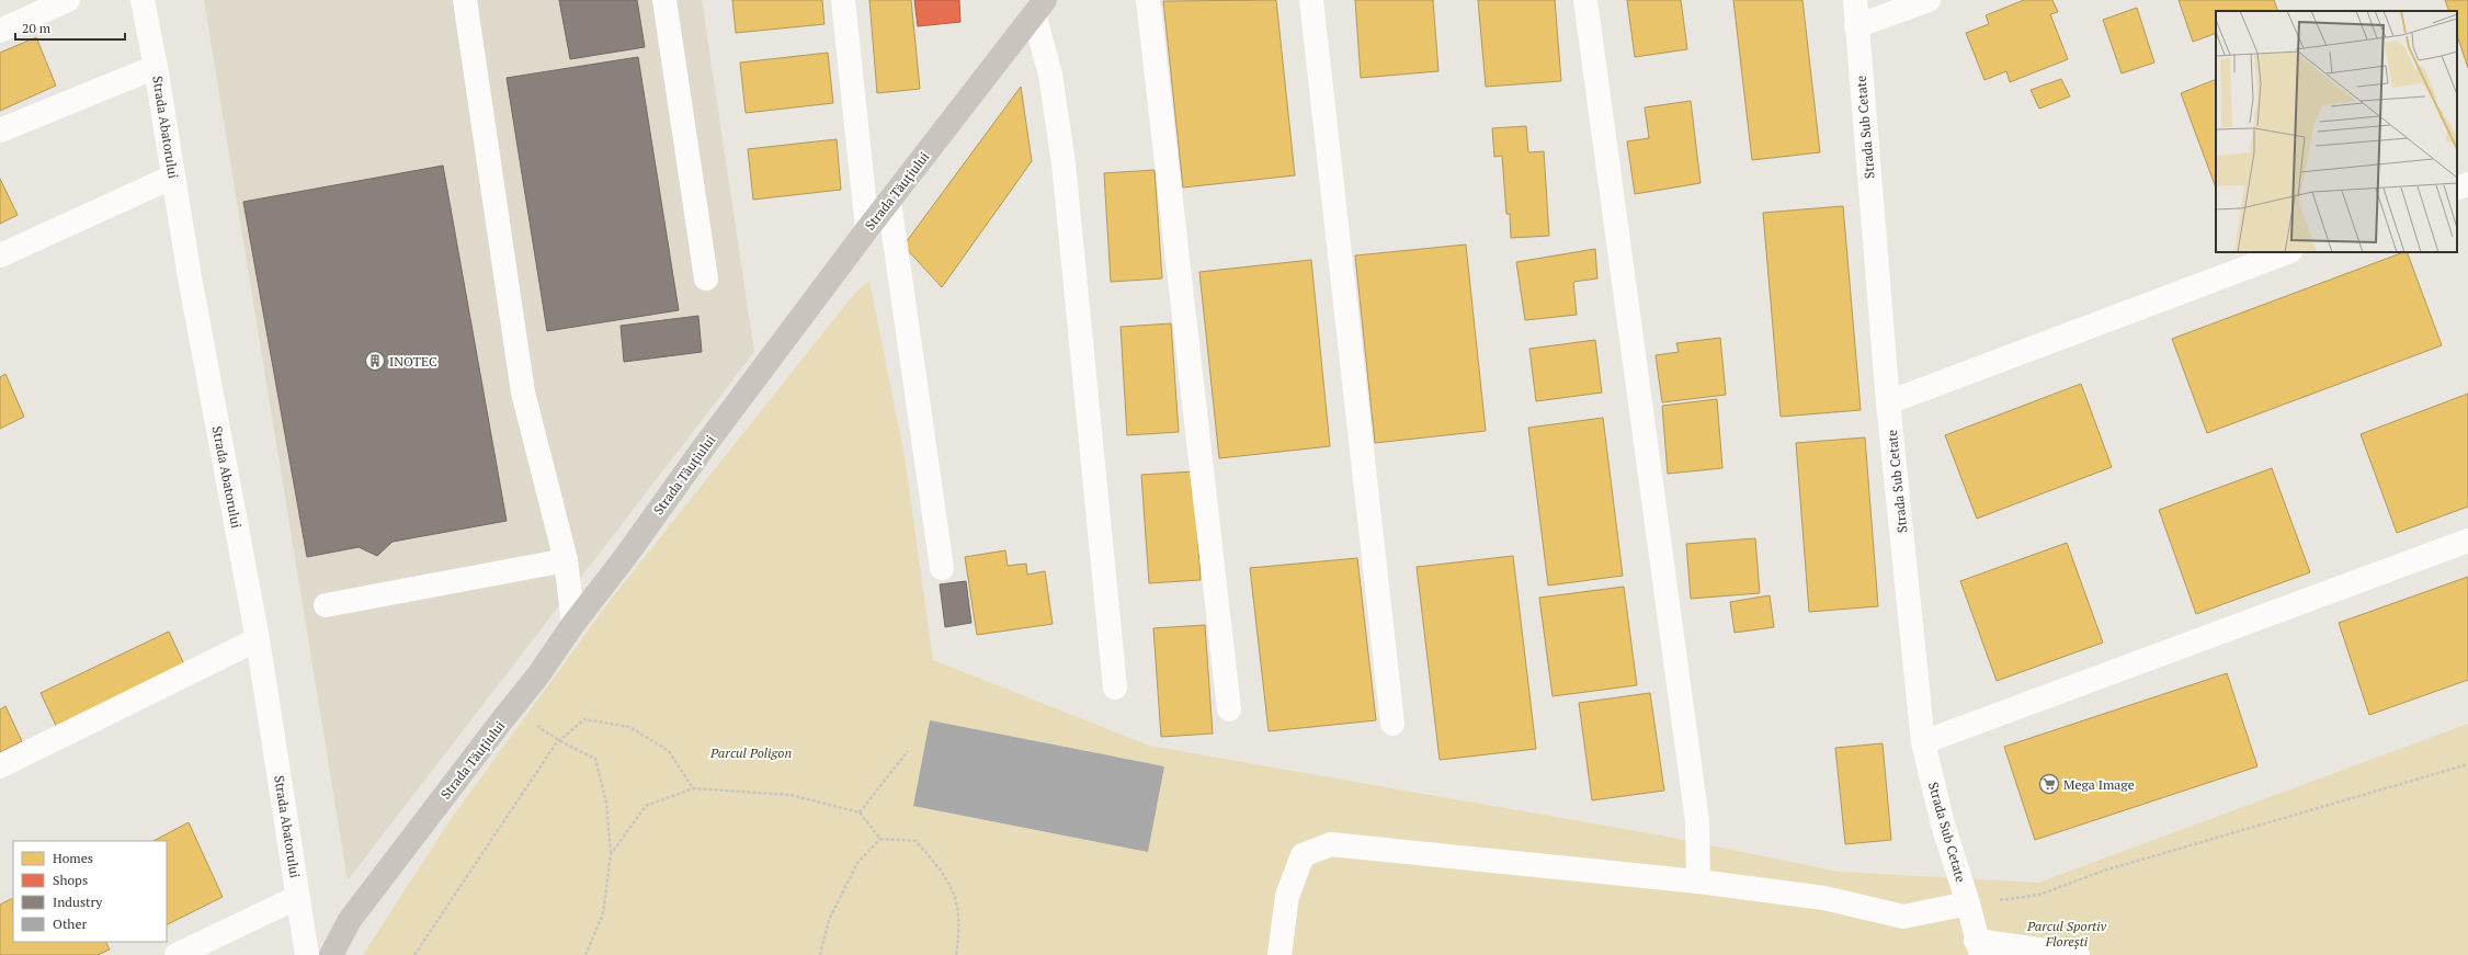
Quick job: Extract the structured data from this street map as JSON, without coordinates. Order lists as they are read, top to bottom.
{
  "streets": {
    "main road": ["Strada Tăuțiului"],
    "street": ["Strada Abatorului", "Strada Sub Cetate"]
  },
  "parks": ["Parcul Poligon", "Parcul Sportiv Florești"],
  "places": {
    "building": ["INOTEC"],
    "supermarket": ["Mega Image"]
  },
  "legend": [
    "Homes",
    "Shops",
    "Industry",
    "Other"
  ],
  "scale_bar": "20 m"
}
